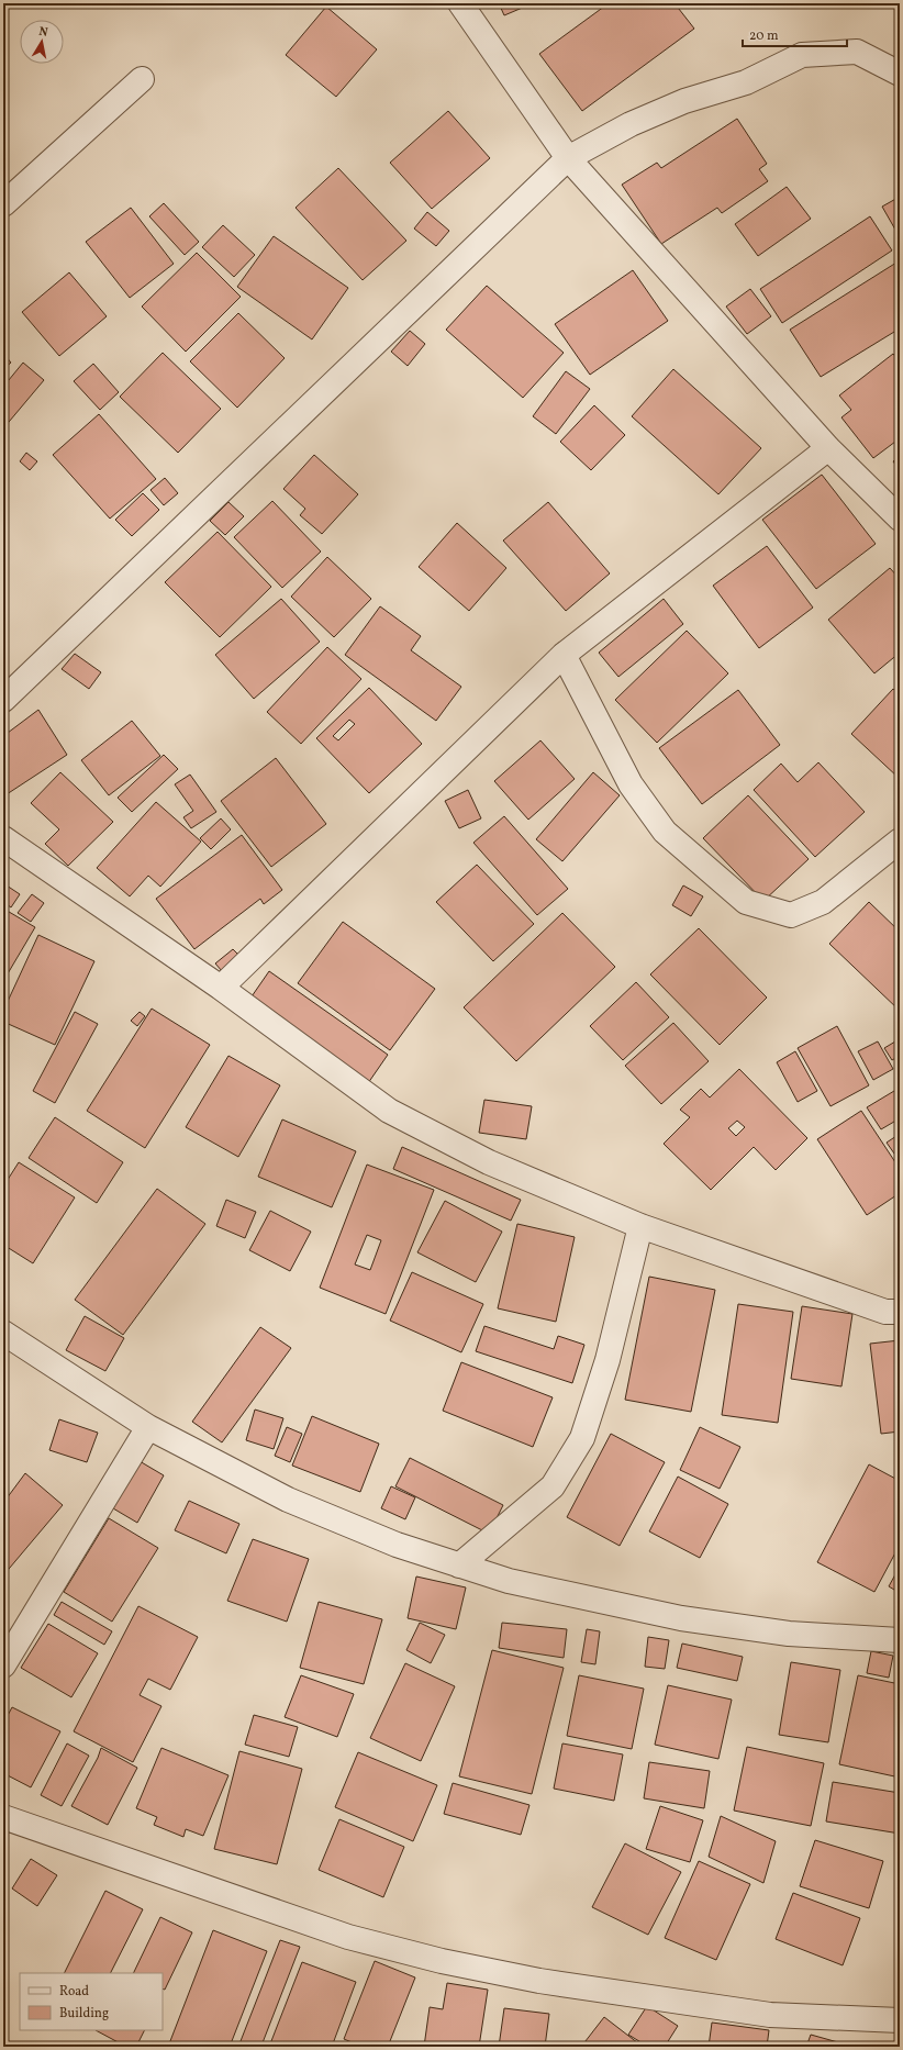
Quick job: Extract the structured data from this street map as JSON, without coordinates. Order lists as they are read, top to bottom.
{
  "legend": ["Road", "Building"],
  "scale_bar": "20 m",
  "north": "top"
}
